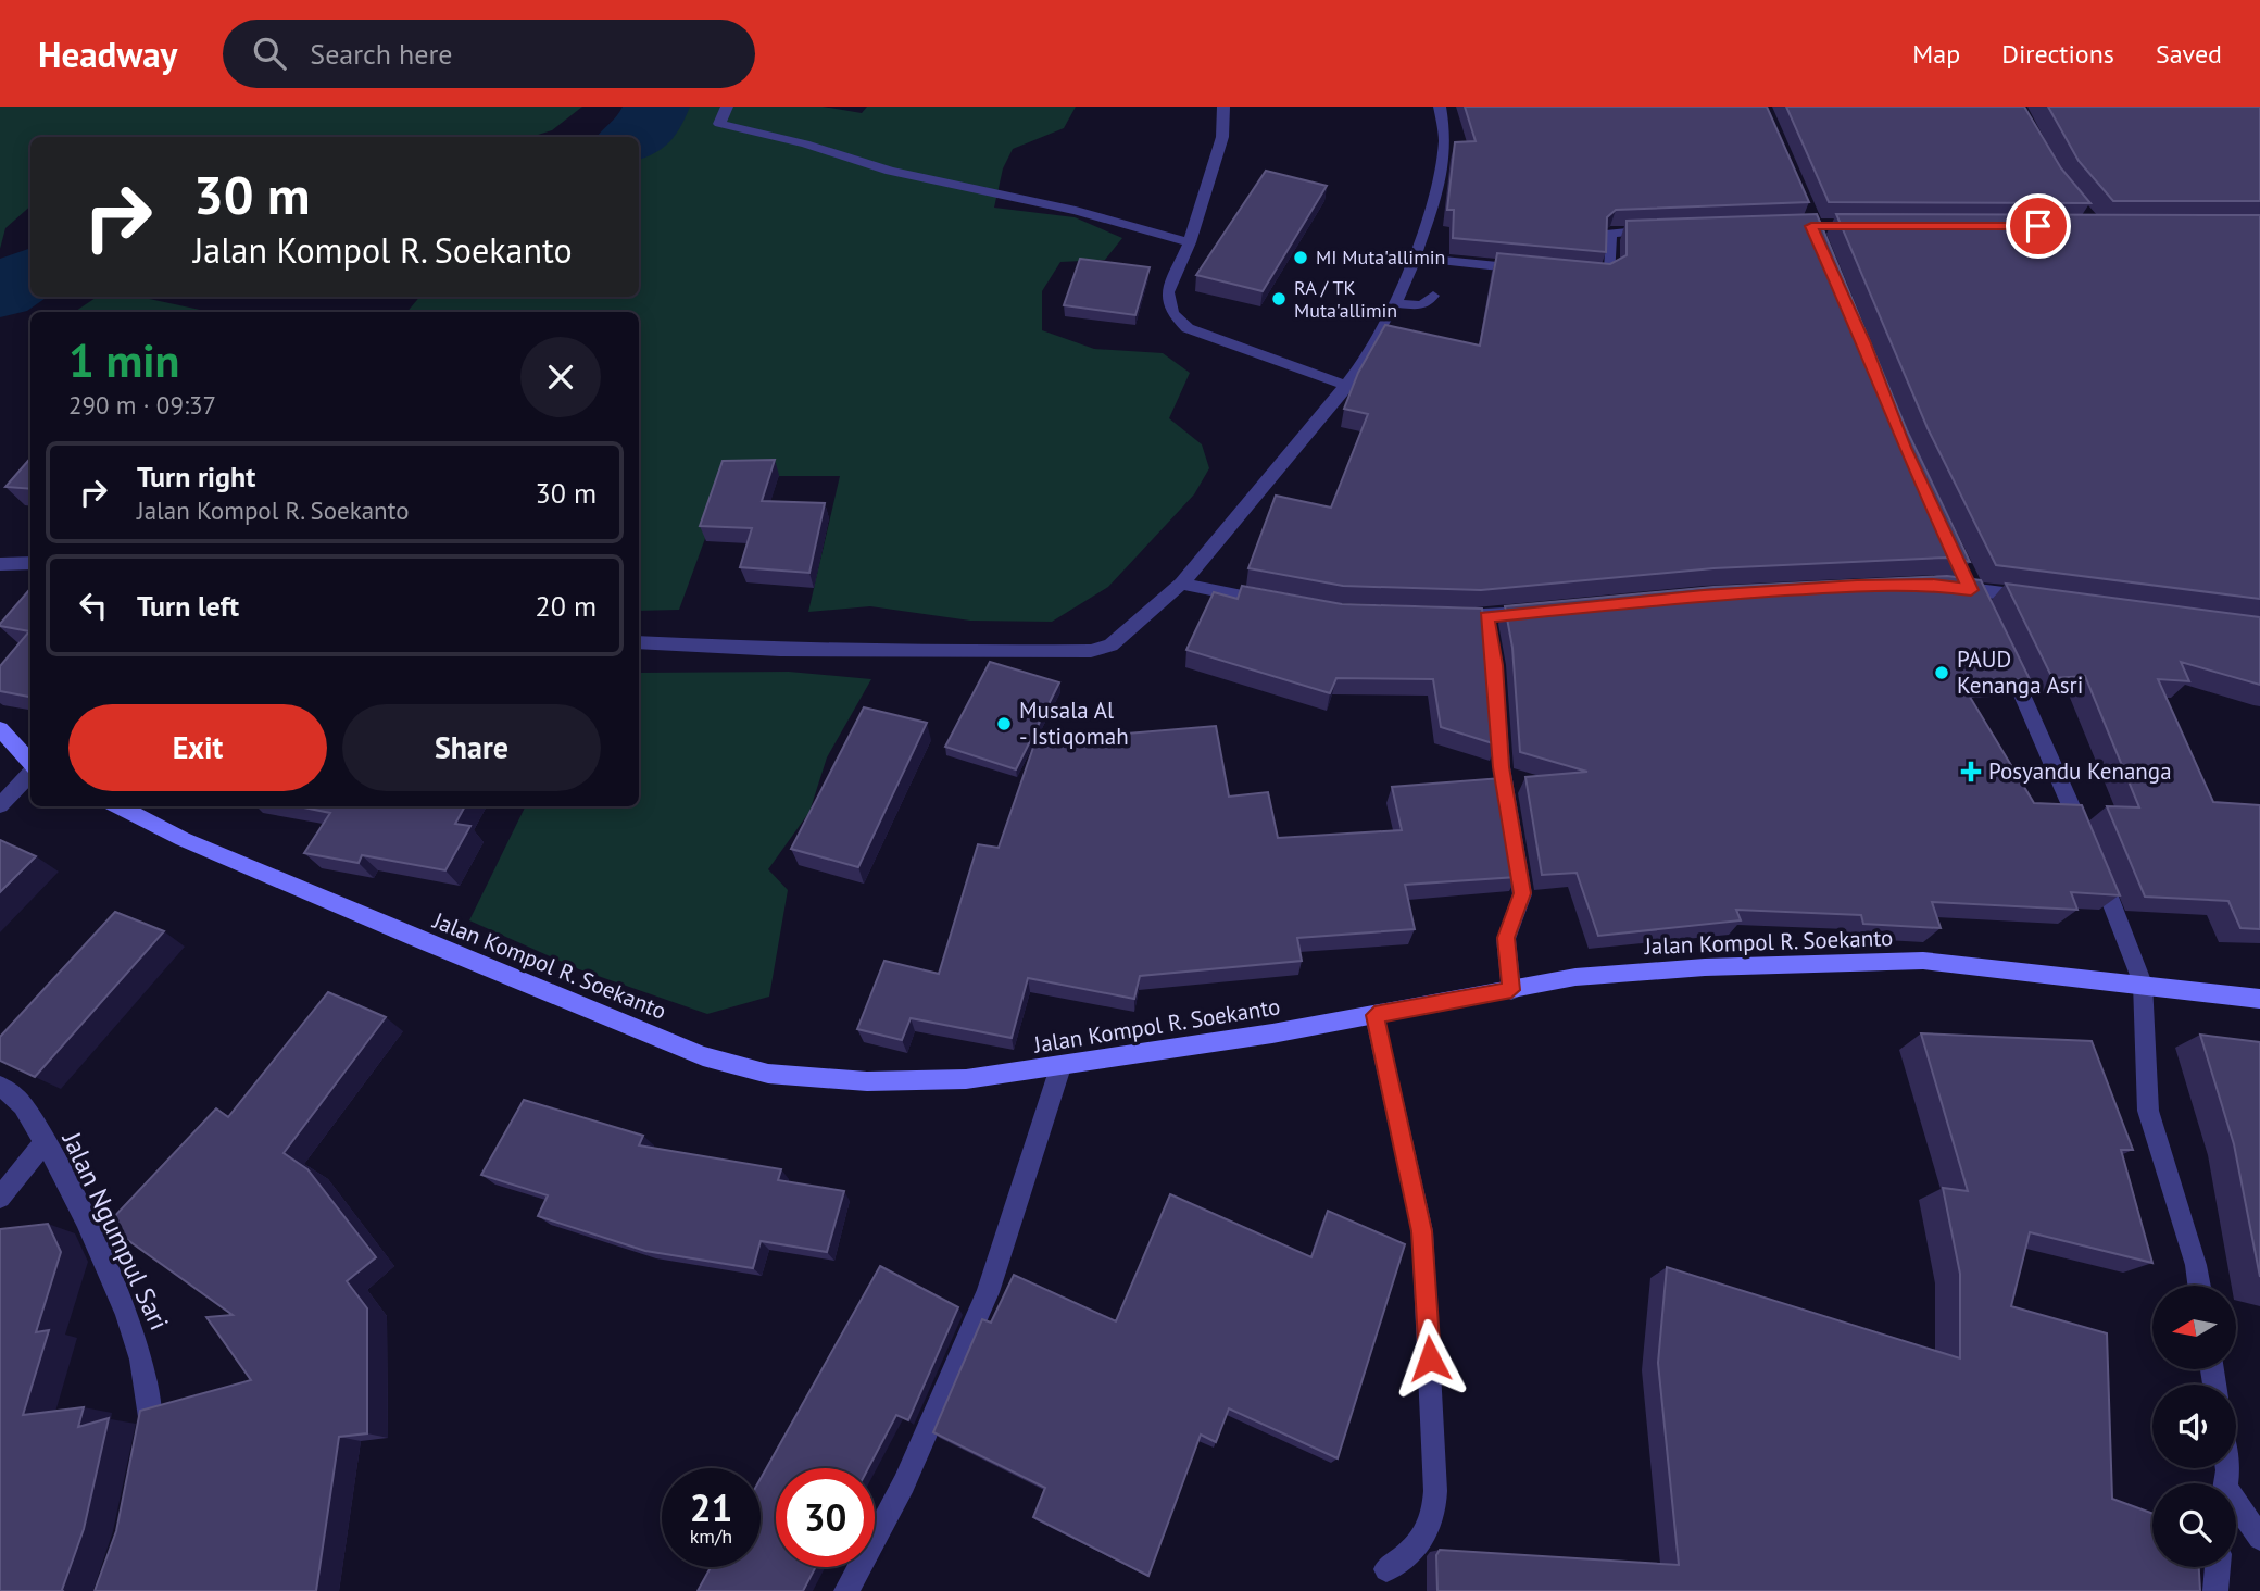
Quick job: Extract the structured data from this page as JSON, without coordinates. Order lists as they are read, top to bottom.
{
  "streets": {
    "main road": ["Jalan Kompol R. Soekanto"],
    "street": ["Jalan Ngumpul Sari"]
  },
  "places": {
    "other": [
      "MI Muta'allimin",
      "RA / TK Muta'allimin",
      "PAUD Kenanga Asri",
      "Musala Al - Istiqomah"
    ],
    "health": ["Posyandu Kenanga"]
  },
  "north": "left",
  "page": {
    "header": "Headway",
    "search": "Search here",
    "nav": ["Map", "Directions", "Saved"],
    "turn": ["30 m", "Jalan Kompol R. Soekanto"],
    "heading": ["1 min", "290 m · 09:37"],
    "list": [
      {
        "name": "Turn right",
        "note": "Jalan Kompol R. Soekanto",
        "value": "30 m"
      },
      {
        "name": "Turn left",
        "value": "20 m"
      }
    ],
    "buttons": ["Exit", "Share"],
    "speed": "21 km/h",
    "limit": "30"
  }
}
